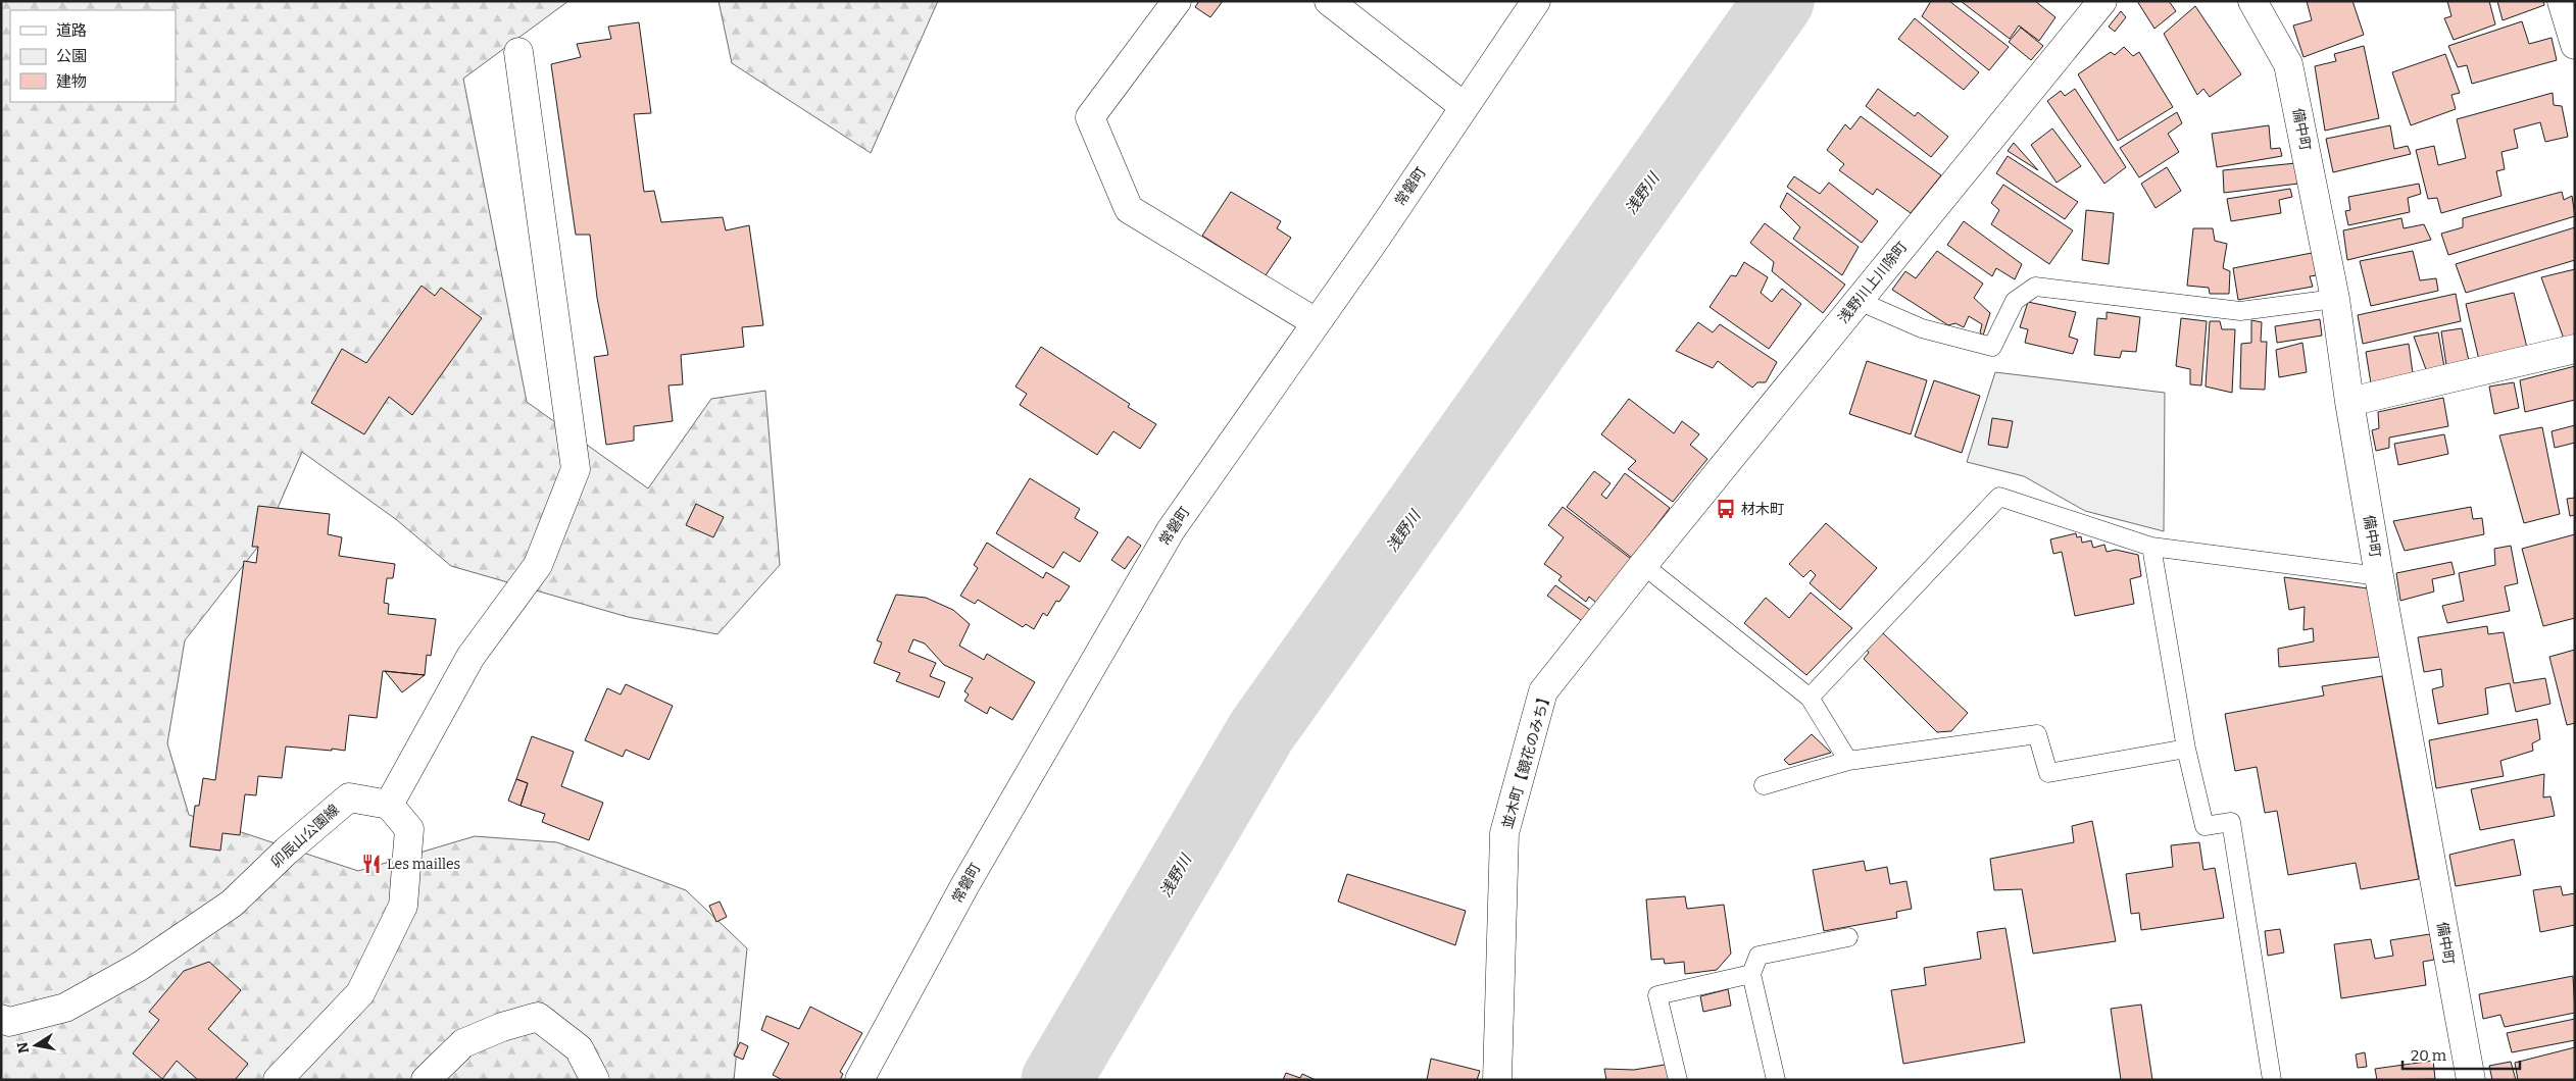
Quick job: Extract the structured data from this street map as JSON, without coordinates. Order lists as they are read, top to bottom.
{
  "streets": {
    "street": [
      "備中町",
      "常磐町",
      "浅野川上川除町",
      "並木町【鏡花のみち】",
      "卯辰山公園線"
    ]
  },
  "crossings": [
    ["浅野川上川除町", "並木町【鏡花のみち】"]
  ],
  "water": ["浅野川"],
  "places": {
    "bus stop": ["材木町"],
    "restaurant": ["Les mailles"]
  },
  "legend": ["道路", "公園", "建物"],
  "scale_bar": "20 m",
  "north": "left"
}
